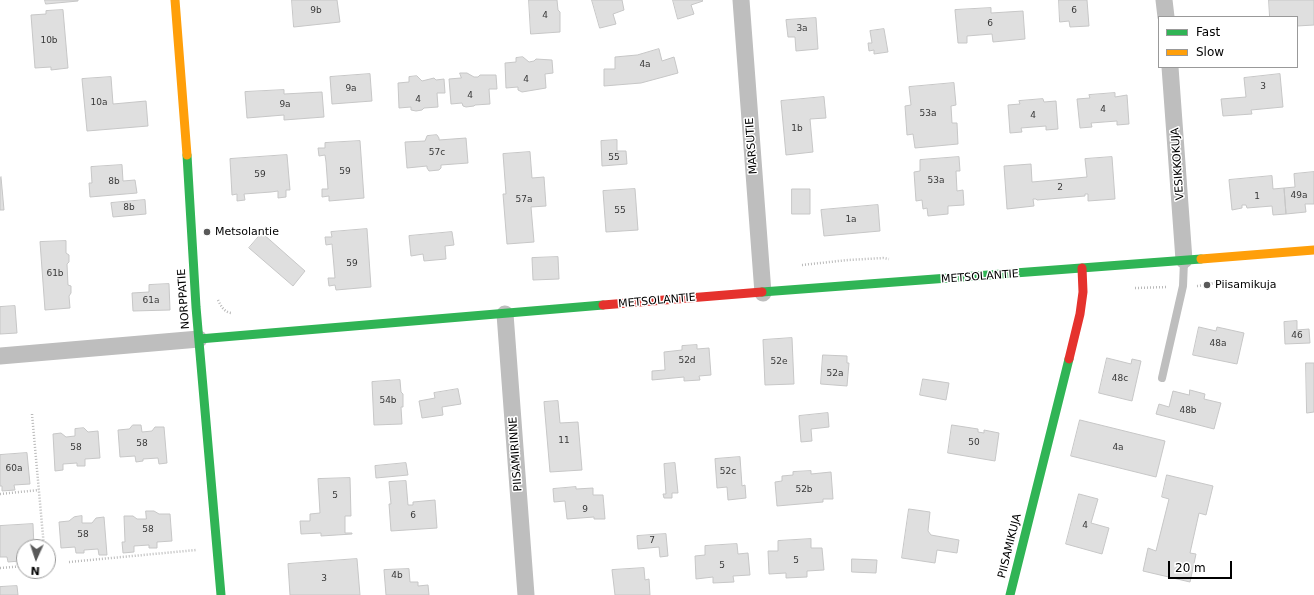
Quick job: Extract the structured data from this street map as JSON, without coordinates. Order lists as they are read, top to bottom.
{
  "streets": {
    "street": [
      "MARSUTIE",
      "VESIKKOKUJA",
      "METSOLANTIE",
      "NORPPATIE",
      "PIISAMIRINNE",
      "PIISAMIKUJA"
    ]
  },
  "crossings": [
    ["MARSUTIE", "METSOLANTIE"],
    ["VESIKKOKUJA", "METSOLANTIE"],
    ["METSOLANTIE", "NORPPATIE"],
    ["METSOLANTIE", "PIISAMIRINNE"],
    ["METSOLANTIE", "PIISAMIKUJA"]
  ],
  "places": ["Metsolantie", "Piisamikuja"],
  "house_numbers": [
    "9b",
    "6",
    "4",
    "6",
    "3a",
    "10b",
    "4a",
    "4",
    "3",
    "9a",
    "4",
    "4",
    "10a",
    "9a",
    "4",
    "53a",
    "4",
    "1b",
    "57c",
    "55",
    "59",
    "59",
    "53a",
    "8b",
    "2",
    "49a",
    "1",
    "57a",
    "8b",
    "55",
    "1a",
    "59",
    "61b",
    "61a",
    "46",
    "48a",
    "52d",
    "52e",
    "52a",
    "48c",
    "54b",
    "48b",
    "11",
    "50",
    "58",
    "58",
    "4a",
    "60a",
    "52c",
    "52b",
    "5",
    "9",
    "6",
    "4",
    "58",
    "58",
    "7",
    "5",
    "5",
    "4b",
    "3"
  ],
  "legend": ["Fast", "Slow"],
  "scale_bar": "20 m",
  "north": "bottom"
}
